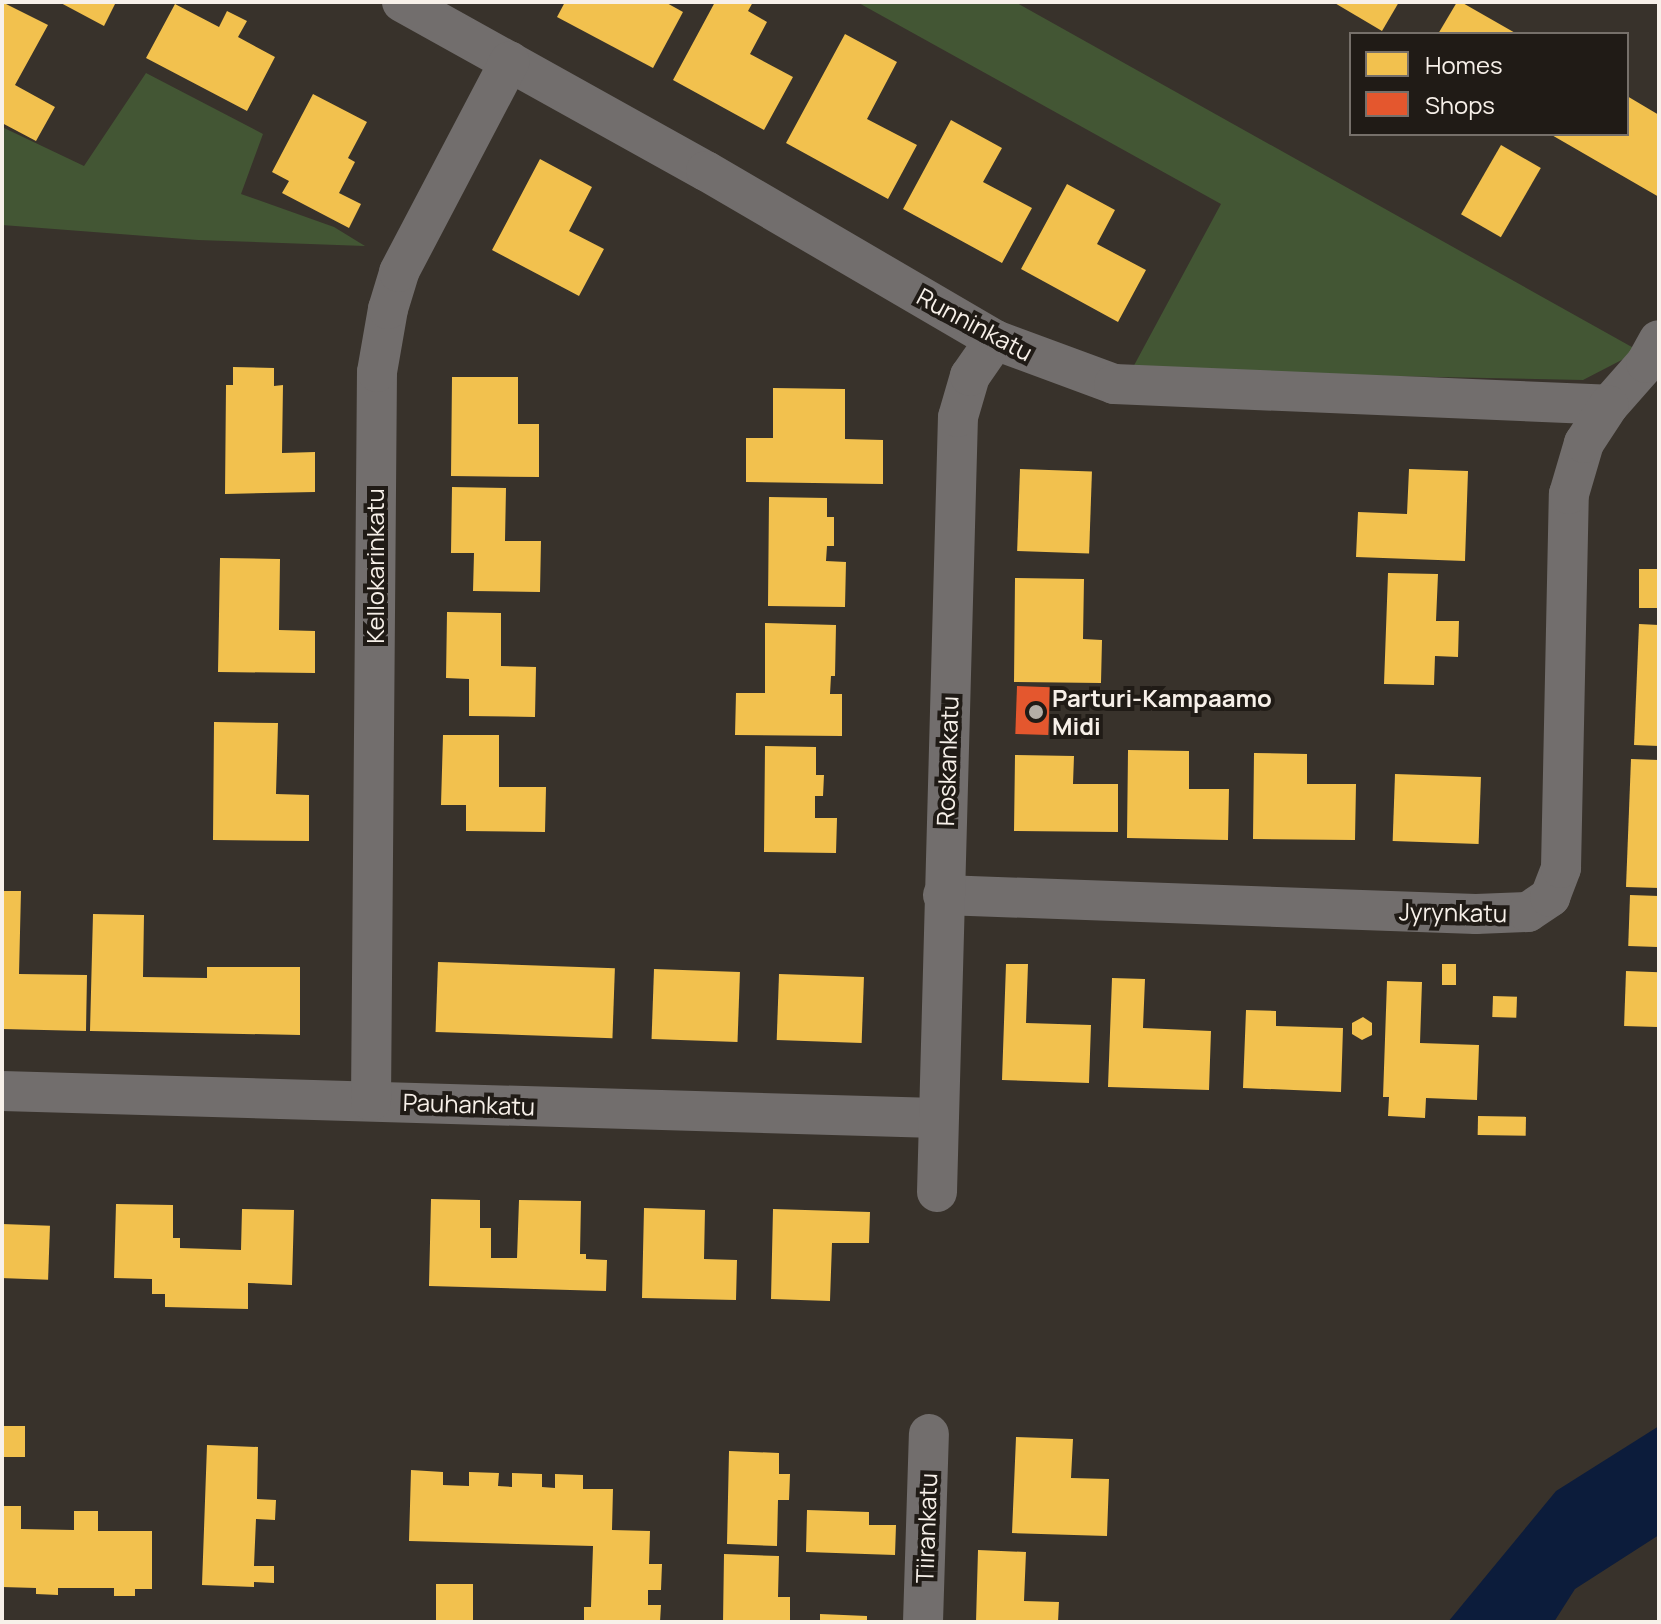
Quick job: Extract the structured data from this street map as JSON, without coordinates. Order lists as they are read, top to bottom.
{
  "streets": {
    "street": [
      "Runninkatu",
      "Kellokarinkatu",
      "Roskankatu",
      "Jyrynkatu",
      "Pauhankatu",
      "Tiirankatu"
    ]
  },
  "crossings": [
    ["Runninkatu", "Kellokarinkatu"],
    ["Runninkatu", "Roskankatu"],
    ["Runninkatu", "Jyrynkatu"],
    ["Kellokarinkatu", "Pauhankatu"],
    ["Roskankatu", "Jyrynkatu"],
    ["Roskankatu", "Pauhankatu"]
  ],
  "places": ["Parturi-Kampaamo Midi"],
  "legend": ["Homes", "Shops"]
}
